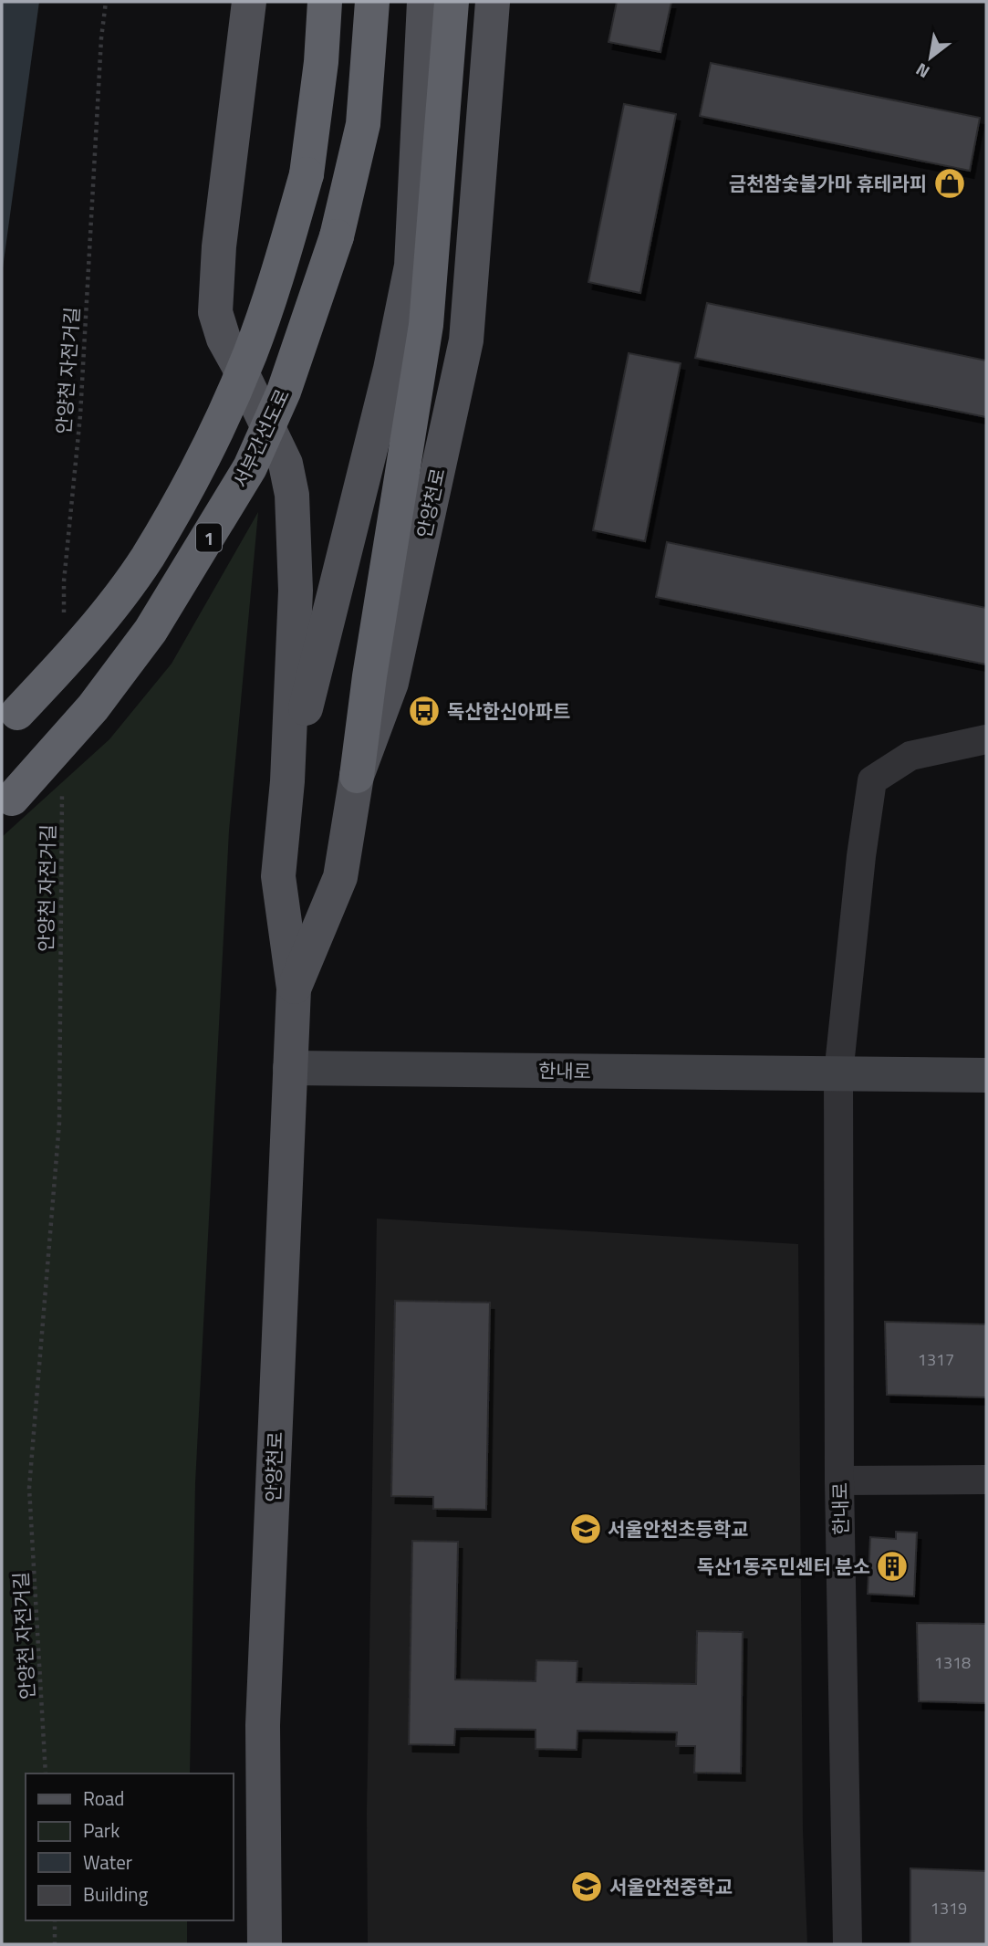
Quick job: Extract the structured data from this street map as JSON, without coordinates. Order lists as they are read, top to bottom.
{
  "streets": {
    "highway": ["서부간선도로", "1"],
    "main road": ["안양천로", "한내로"],
    "path": ["안양천 자전거길"]
  },
  "crossings": [
    ["안양천로", "한내로"]
  ],
  "places": {
    "shop": ["금천참숯불가마 휴테라피"],
    "bus stop": ["독산한신아파트"],
    "school or university": ["서울안천초등학교", "서울안천중학교"],
    "building": ["독산1동주민센터 분소"]
  },
  "house_numbers": ["1317", "1318", "1319"],
  "legend": [
    "Road",
    "Park",
    "Water",
    "Building"
  ],
  "north": "bottom left"
}
